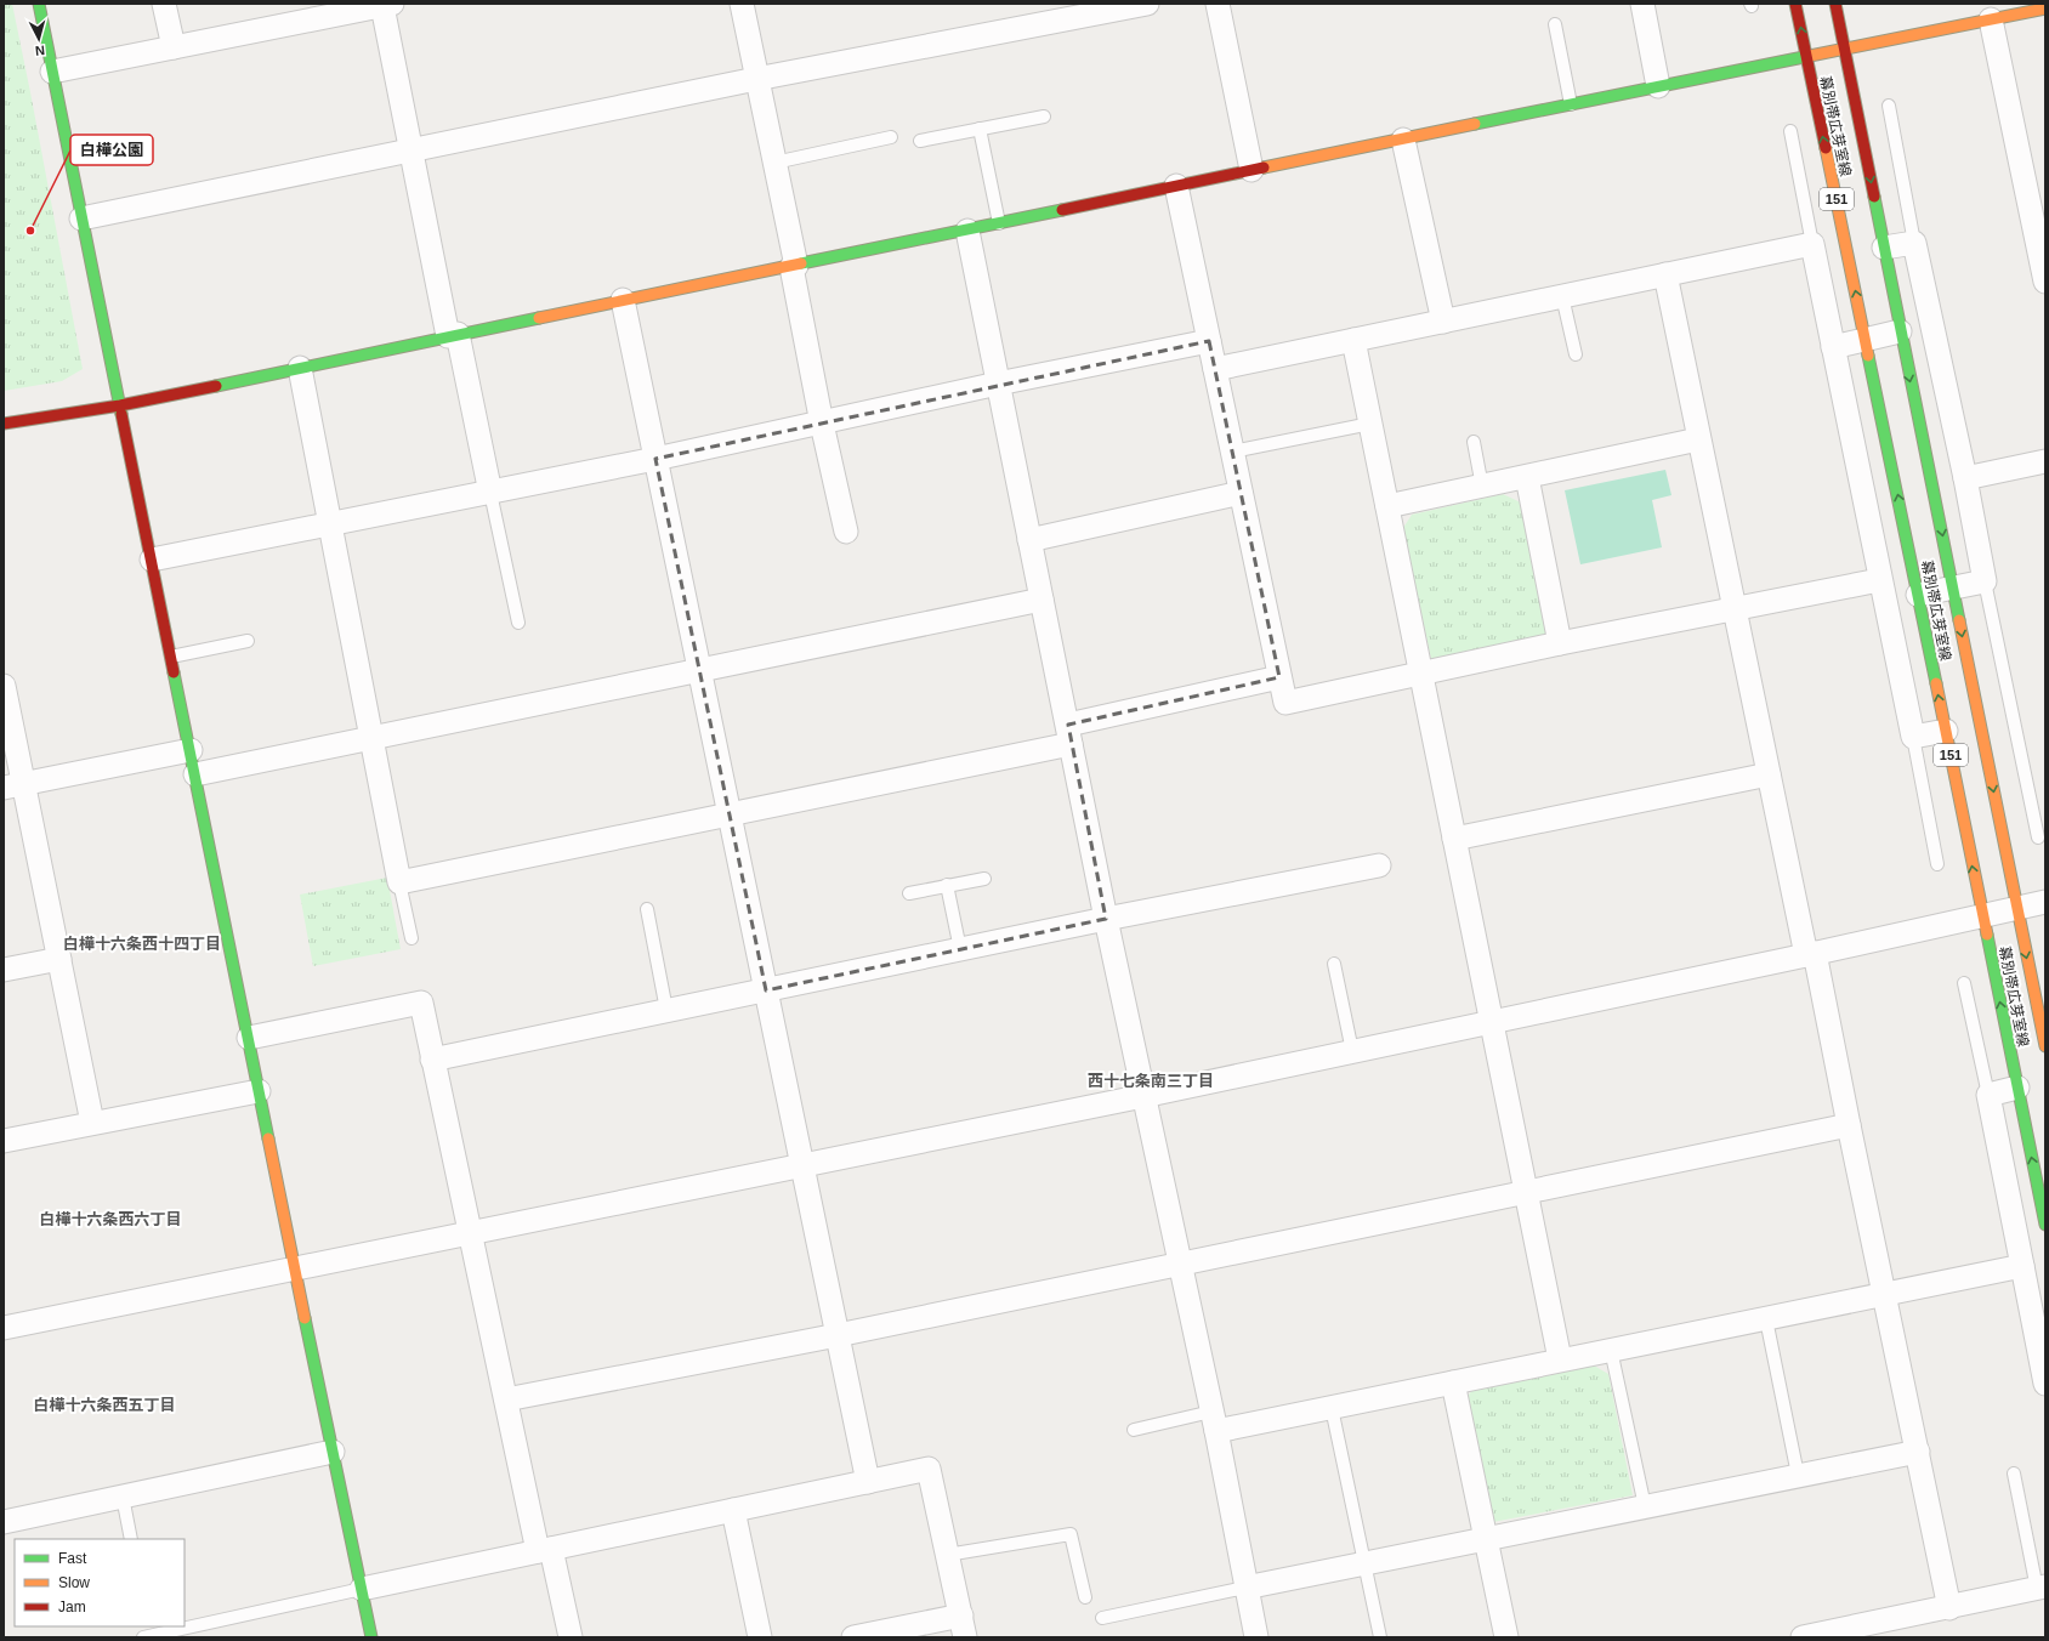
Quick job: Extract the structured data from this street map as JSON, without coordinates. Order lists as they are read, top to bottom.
{
  "streets": {
    "street": ["幕別帯広芽室線", "151"]
  },
  "districts": [
    "白樺十六条西十四丁目",
    "西十七条南三丁目",
    "白樺十六条西六丁目",
    "白樺十六条西五丁目"
  ],
  "places": ["白樺公園"],
  "legend": ["Fast", "Slow", "Jam"],
  "north": "bottom"
}
